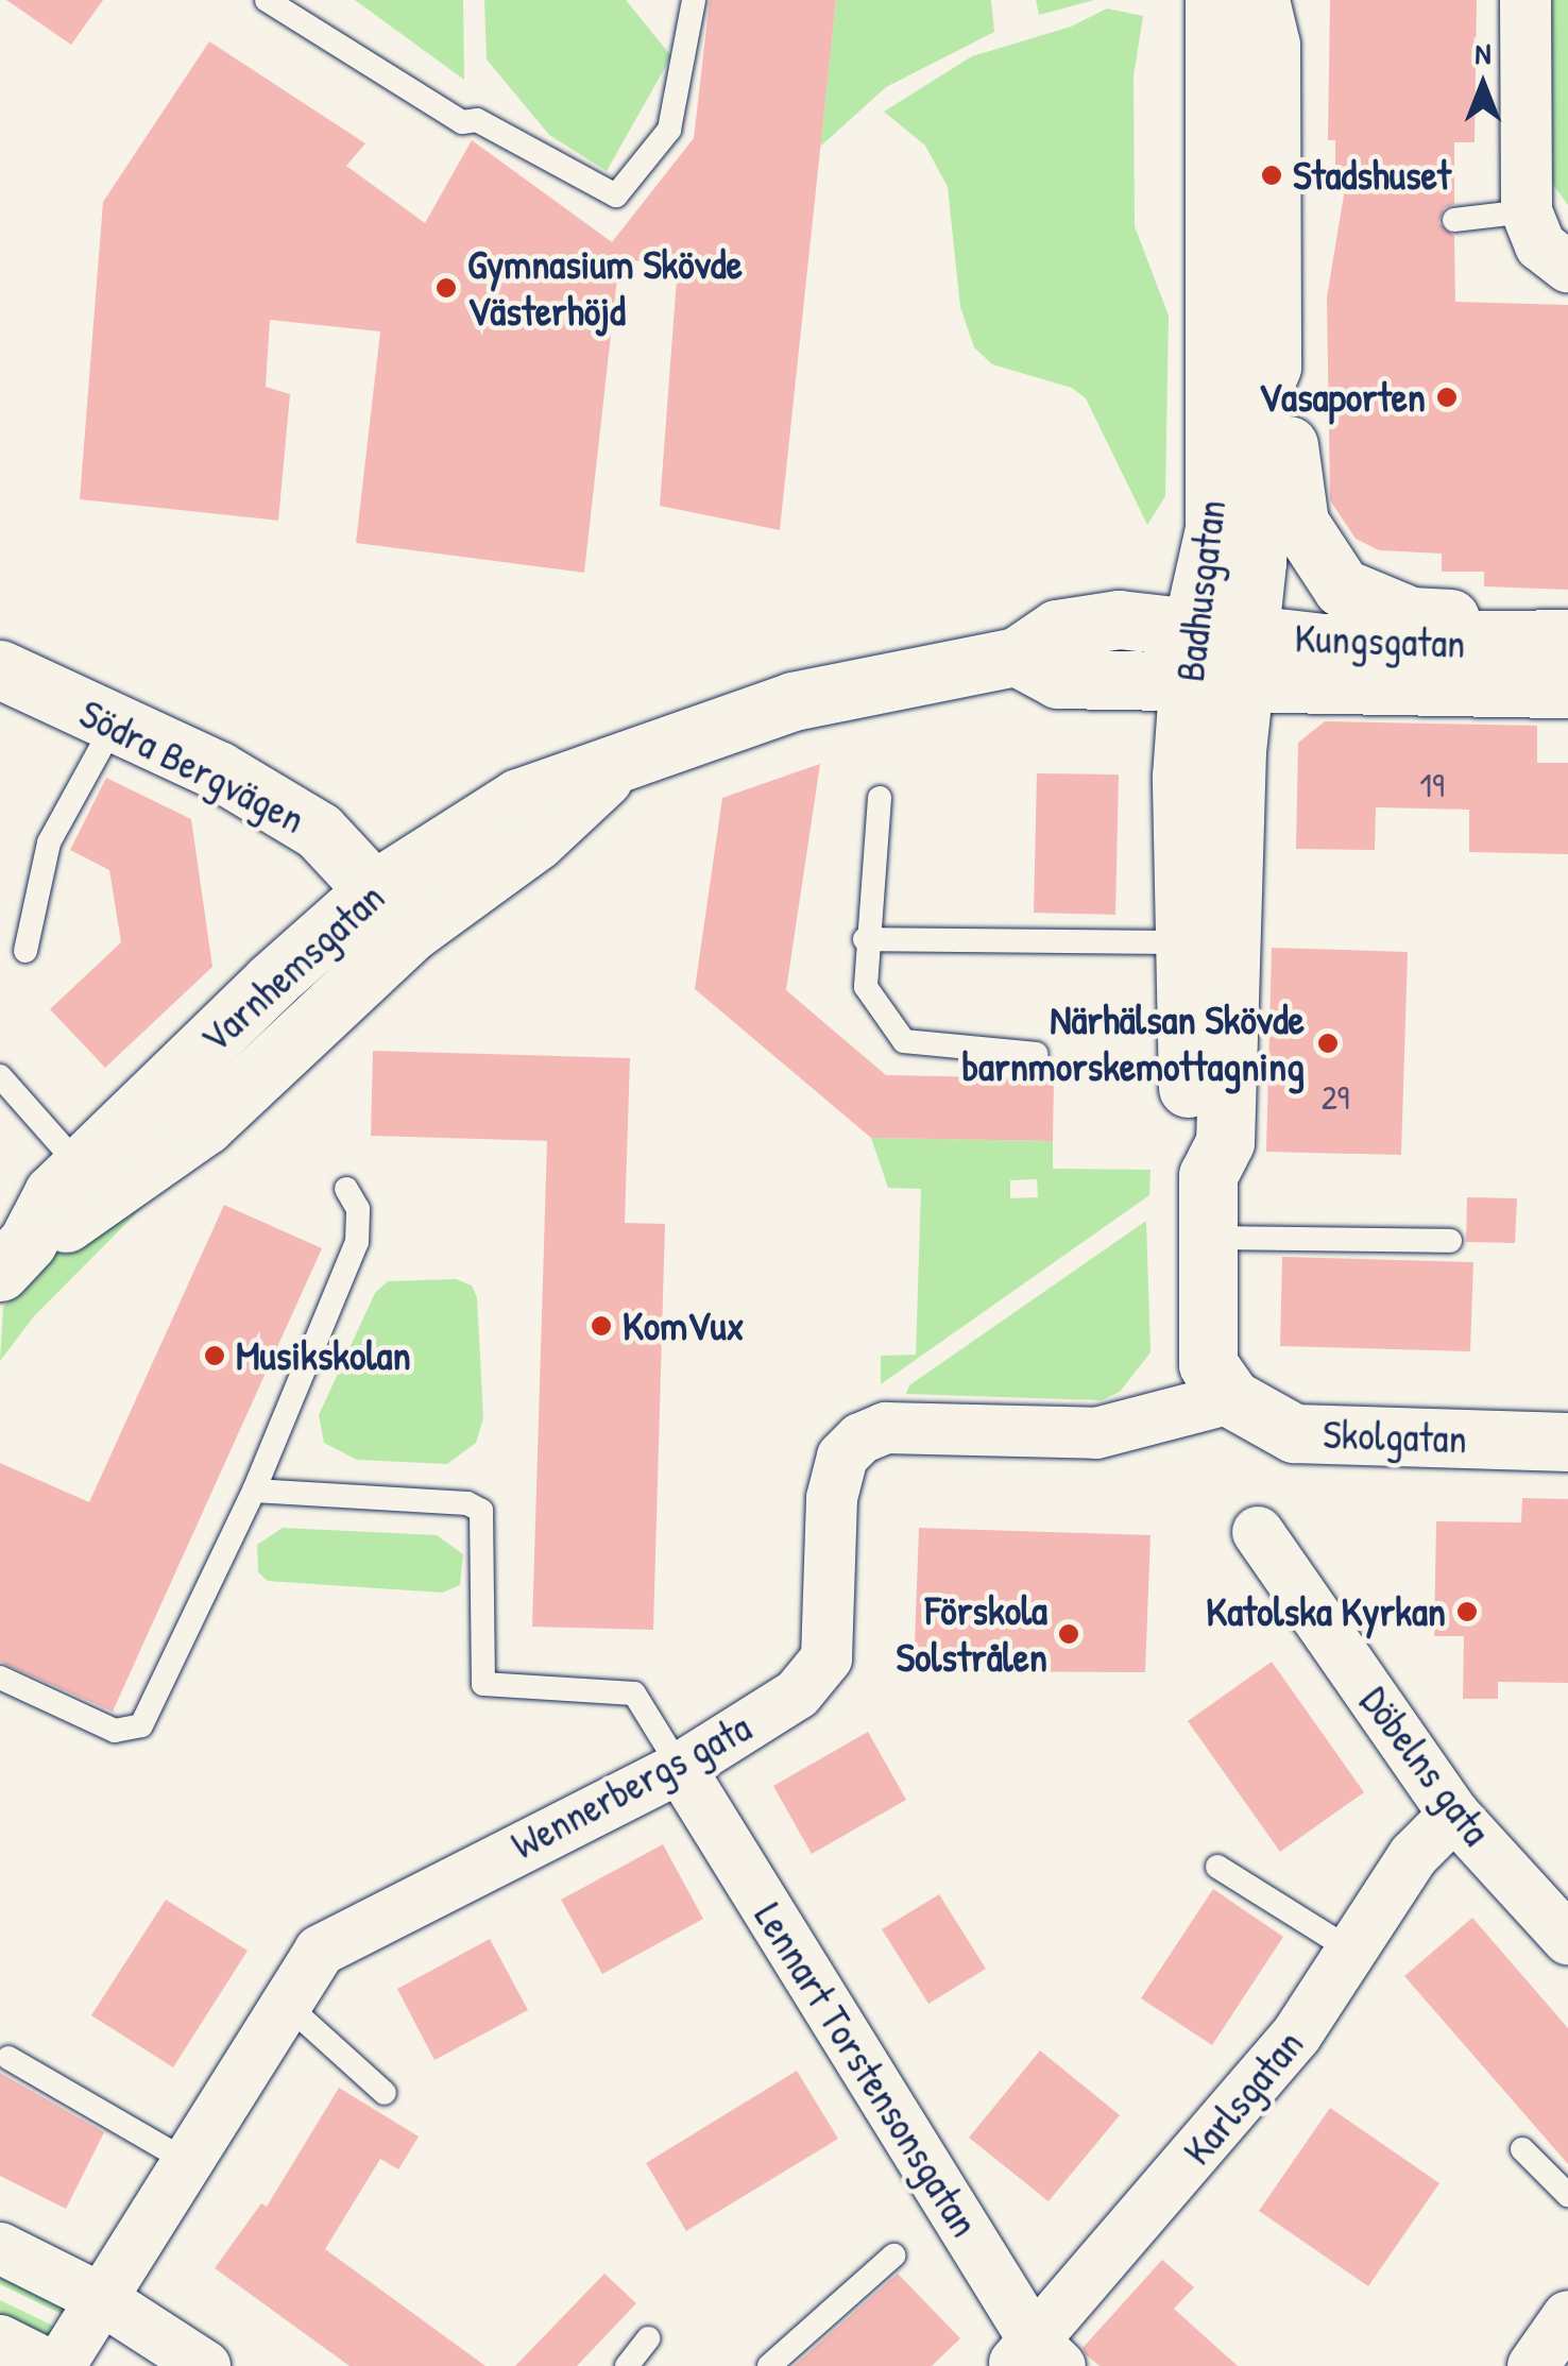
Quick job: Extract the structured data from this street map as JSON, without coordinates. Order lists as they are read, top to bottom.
{
  "streets": {
    "street": [
      "Badhusgatan",
      "Kungsgatan",
      "Södra Bergvägen",
      "Varnhemsgatan",
      "Skolgatan",
      "Döbelns gata",
      "Wennerbergs gata",
      "Lennart Torstensonsgatan",
      "Karlsgatan"
    ]
  },
  "crossings": [
    ["Badhusgatan", "Kungsgatan"],
    ["Badhusgatan", "Varnhemsgatan"],
    ["Badhusgatan", "Skolgatan"],
    ["Badhusgatan", "Wennerbergs gata"],
    ["Kungsgatan", "Varnhemsgatan"],
    ["Södra Bergvägen", "Varnhemsgatan"],
    ["Skolgatan", "Wennerbergs gata"],
    ["Döbelns gata", "Karlsgatan"],
    ["Wennerbergs gata", "Lennart Torstensonsgatan"],
    ["Lennart Torstensonsgatan", "Karlsgatan"]
  ],
  "places": [
    "Stadshuset",
    "Gymnasium Skövde Västerhöjd",
    "Vasaporten",
    "Närhälsan Skövde barnmorskemottagning",
    "KomVux",
    "Musikskolan",
    "Katolska Kyrkan",
    "Förskola Solstrålen"
  ],
  "house_numbers": ["19", "29"],
  "north": "top"
}
